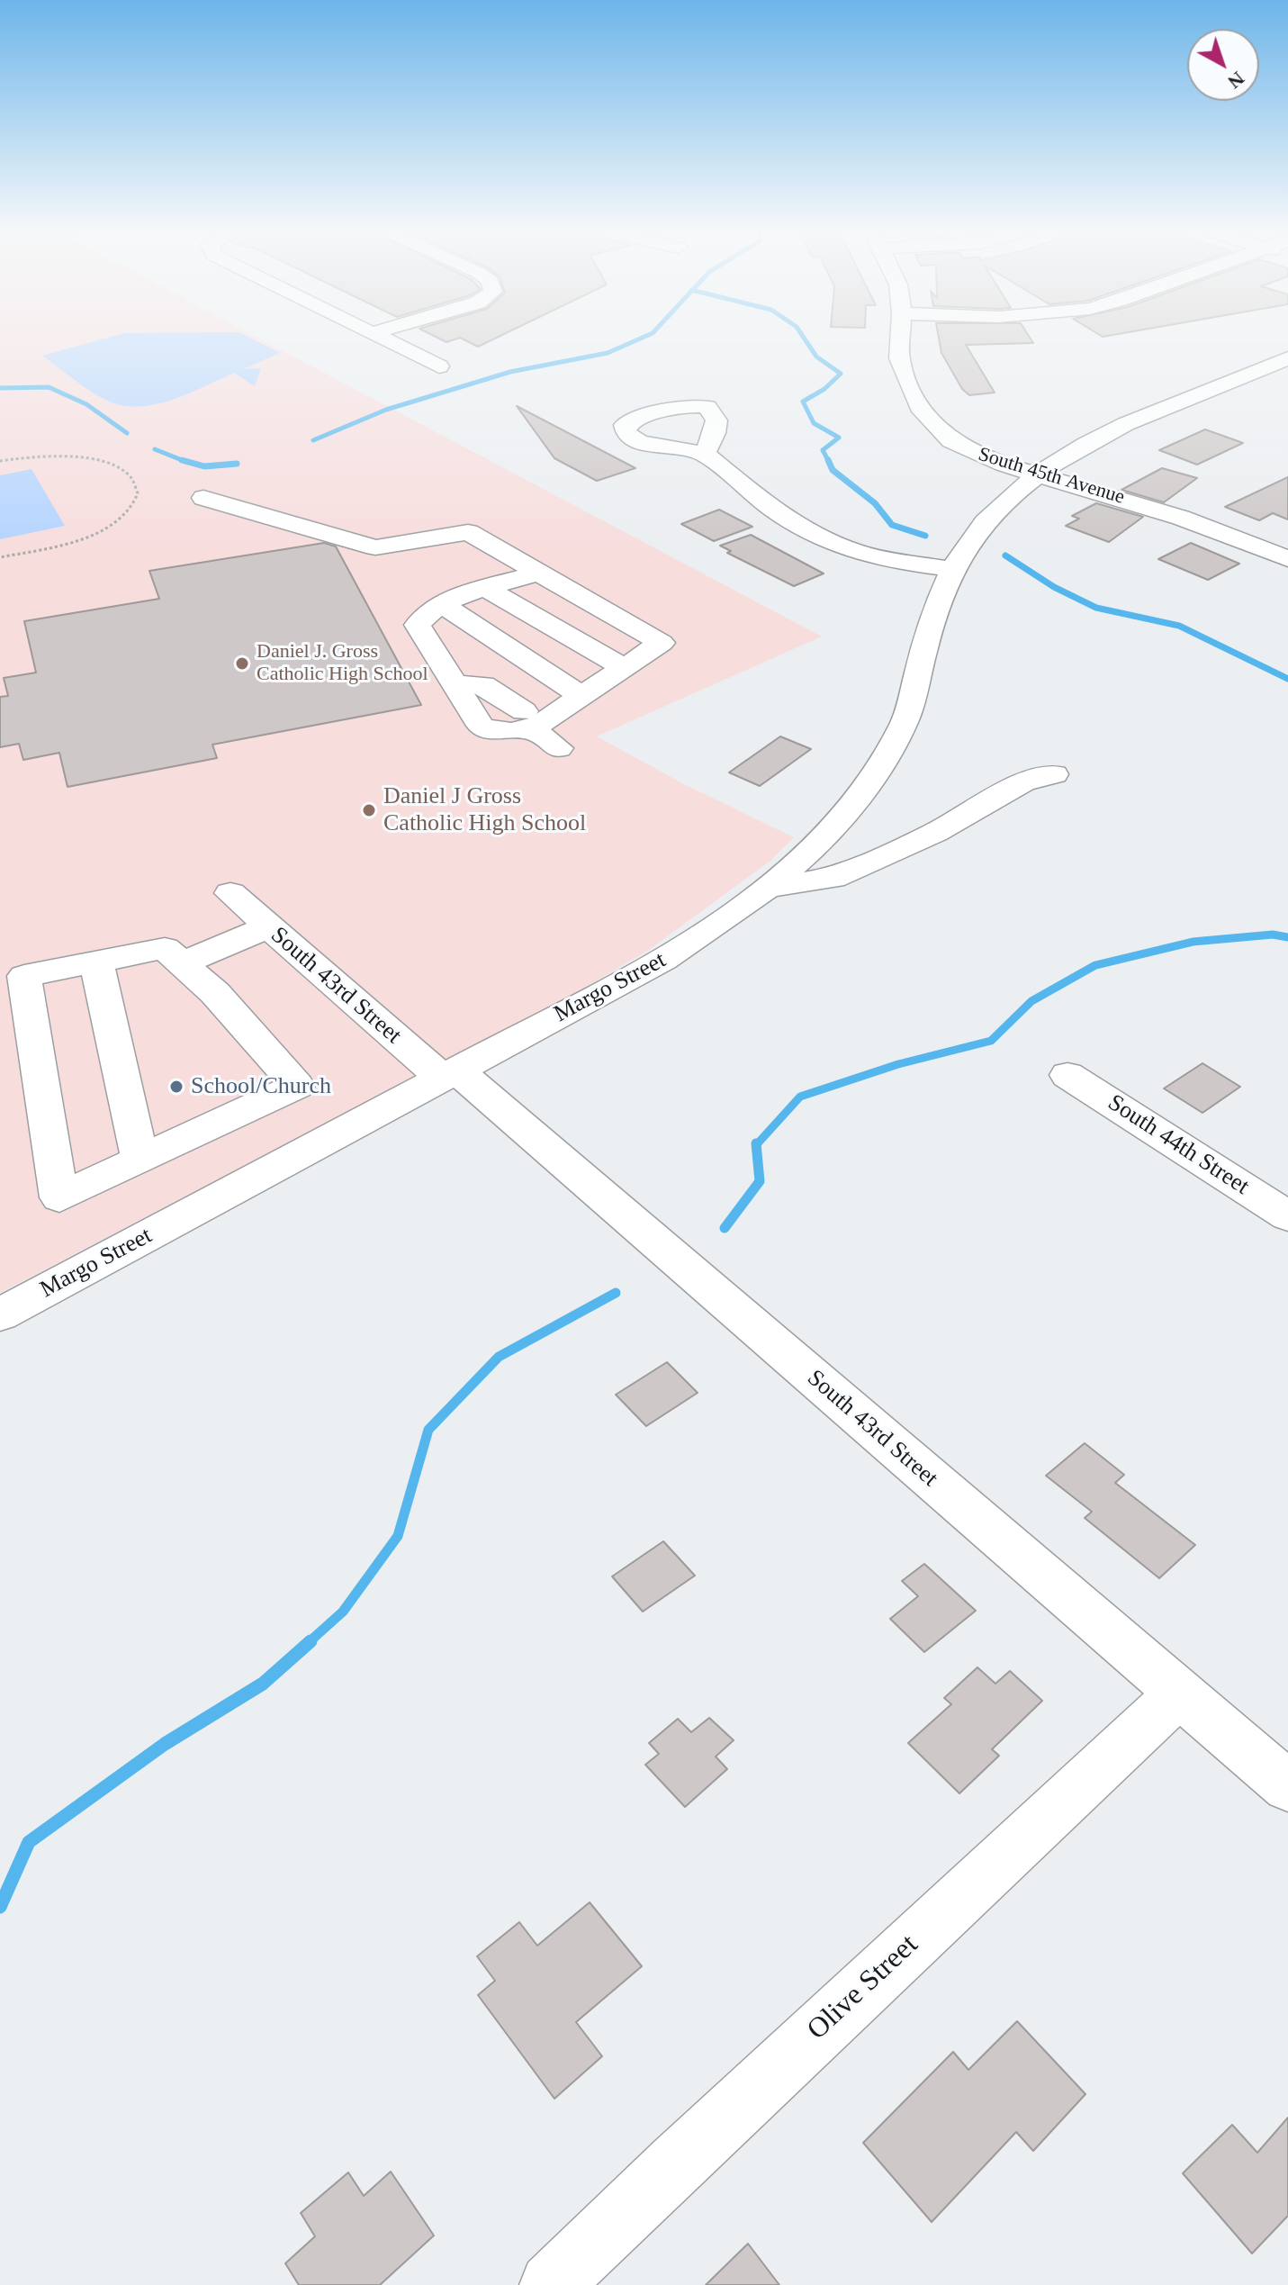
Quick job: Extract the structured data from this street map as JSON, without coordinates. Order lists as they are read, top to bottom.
{
  "streets": {
    "street": [
      "South 45th Avenue",
      "South 43rd Street",
      "Margo Street",
      "South 44th Street",
      "Olive Street"
    ]
  },
  "crossings": [
    ["South 45th Avenue", "Margo Street"],
    ["South 43rd Street", "Margo Street"],
    ["South 43rd Street", "Olive Street"]
  ],
  "places": ["Daniel J. Gross Catholic High School", "Daniel J Gross Catholic High School", "School/Church"],
  "north": "bottom right"
}
